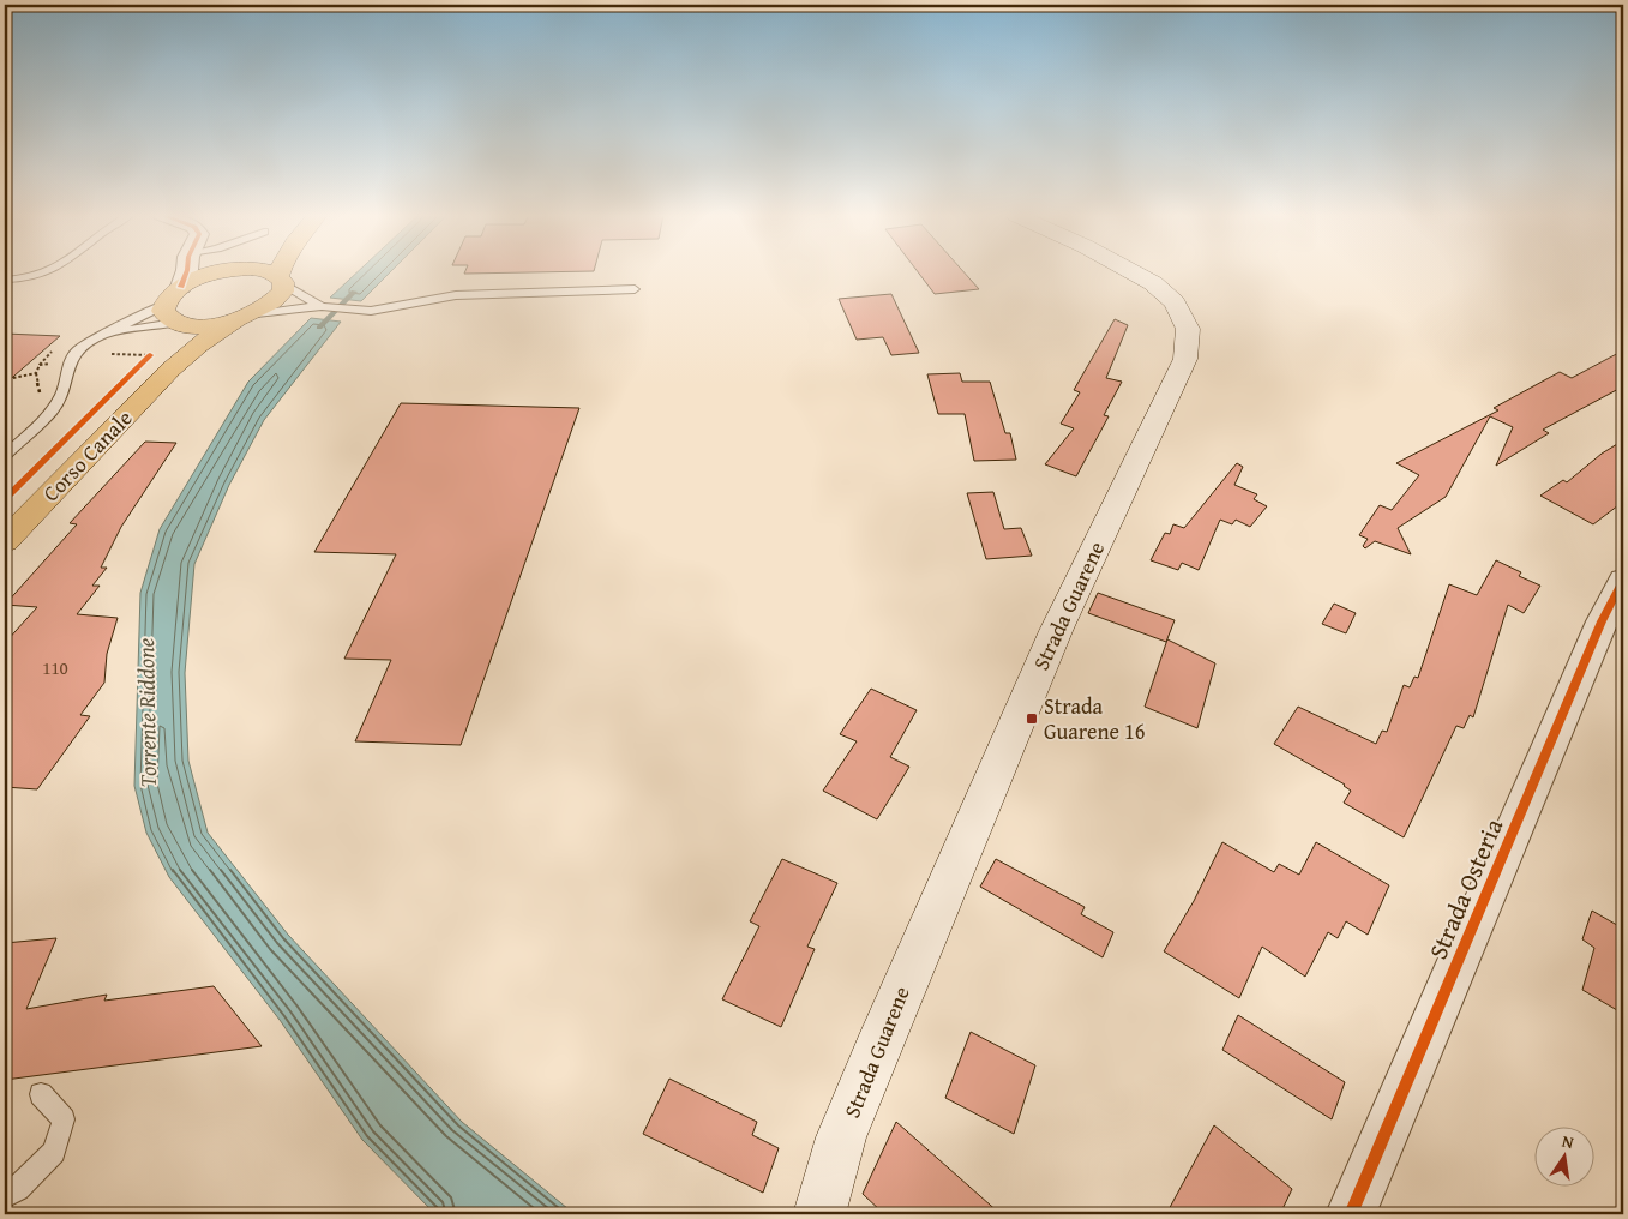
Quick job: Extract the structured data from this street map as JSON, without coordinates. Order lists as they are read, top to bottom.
{
  "streets": {
    "main road": ["Corso Canale", "Strada Guarene"],
    "street": ["Strada Osteria"]
  },
  "water": ["Torrente Riddone"],
  "places": {
    "transit": ["Strada Guarene 16"]
  },
  "house_numbers": ["110"],
  "north": "top"
}
